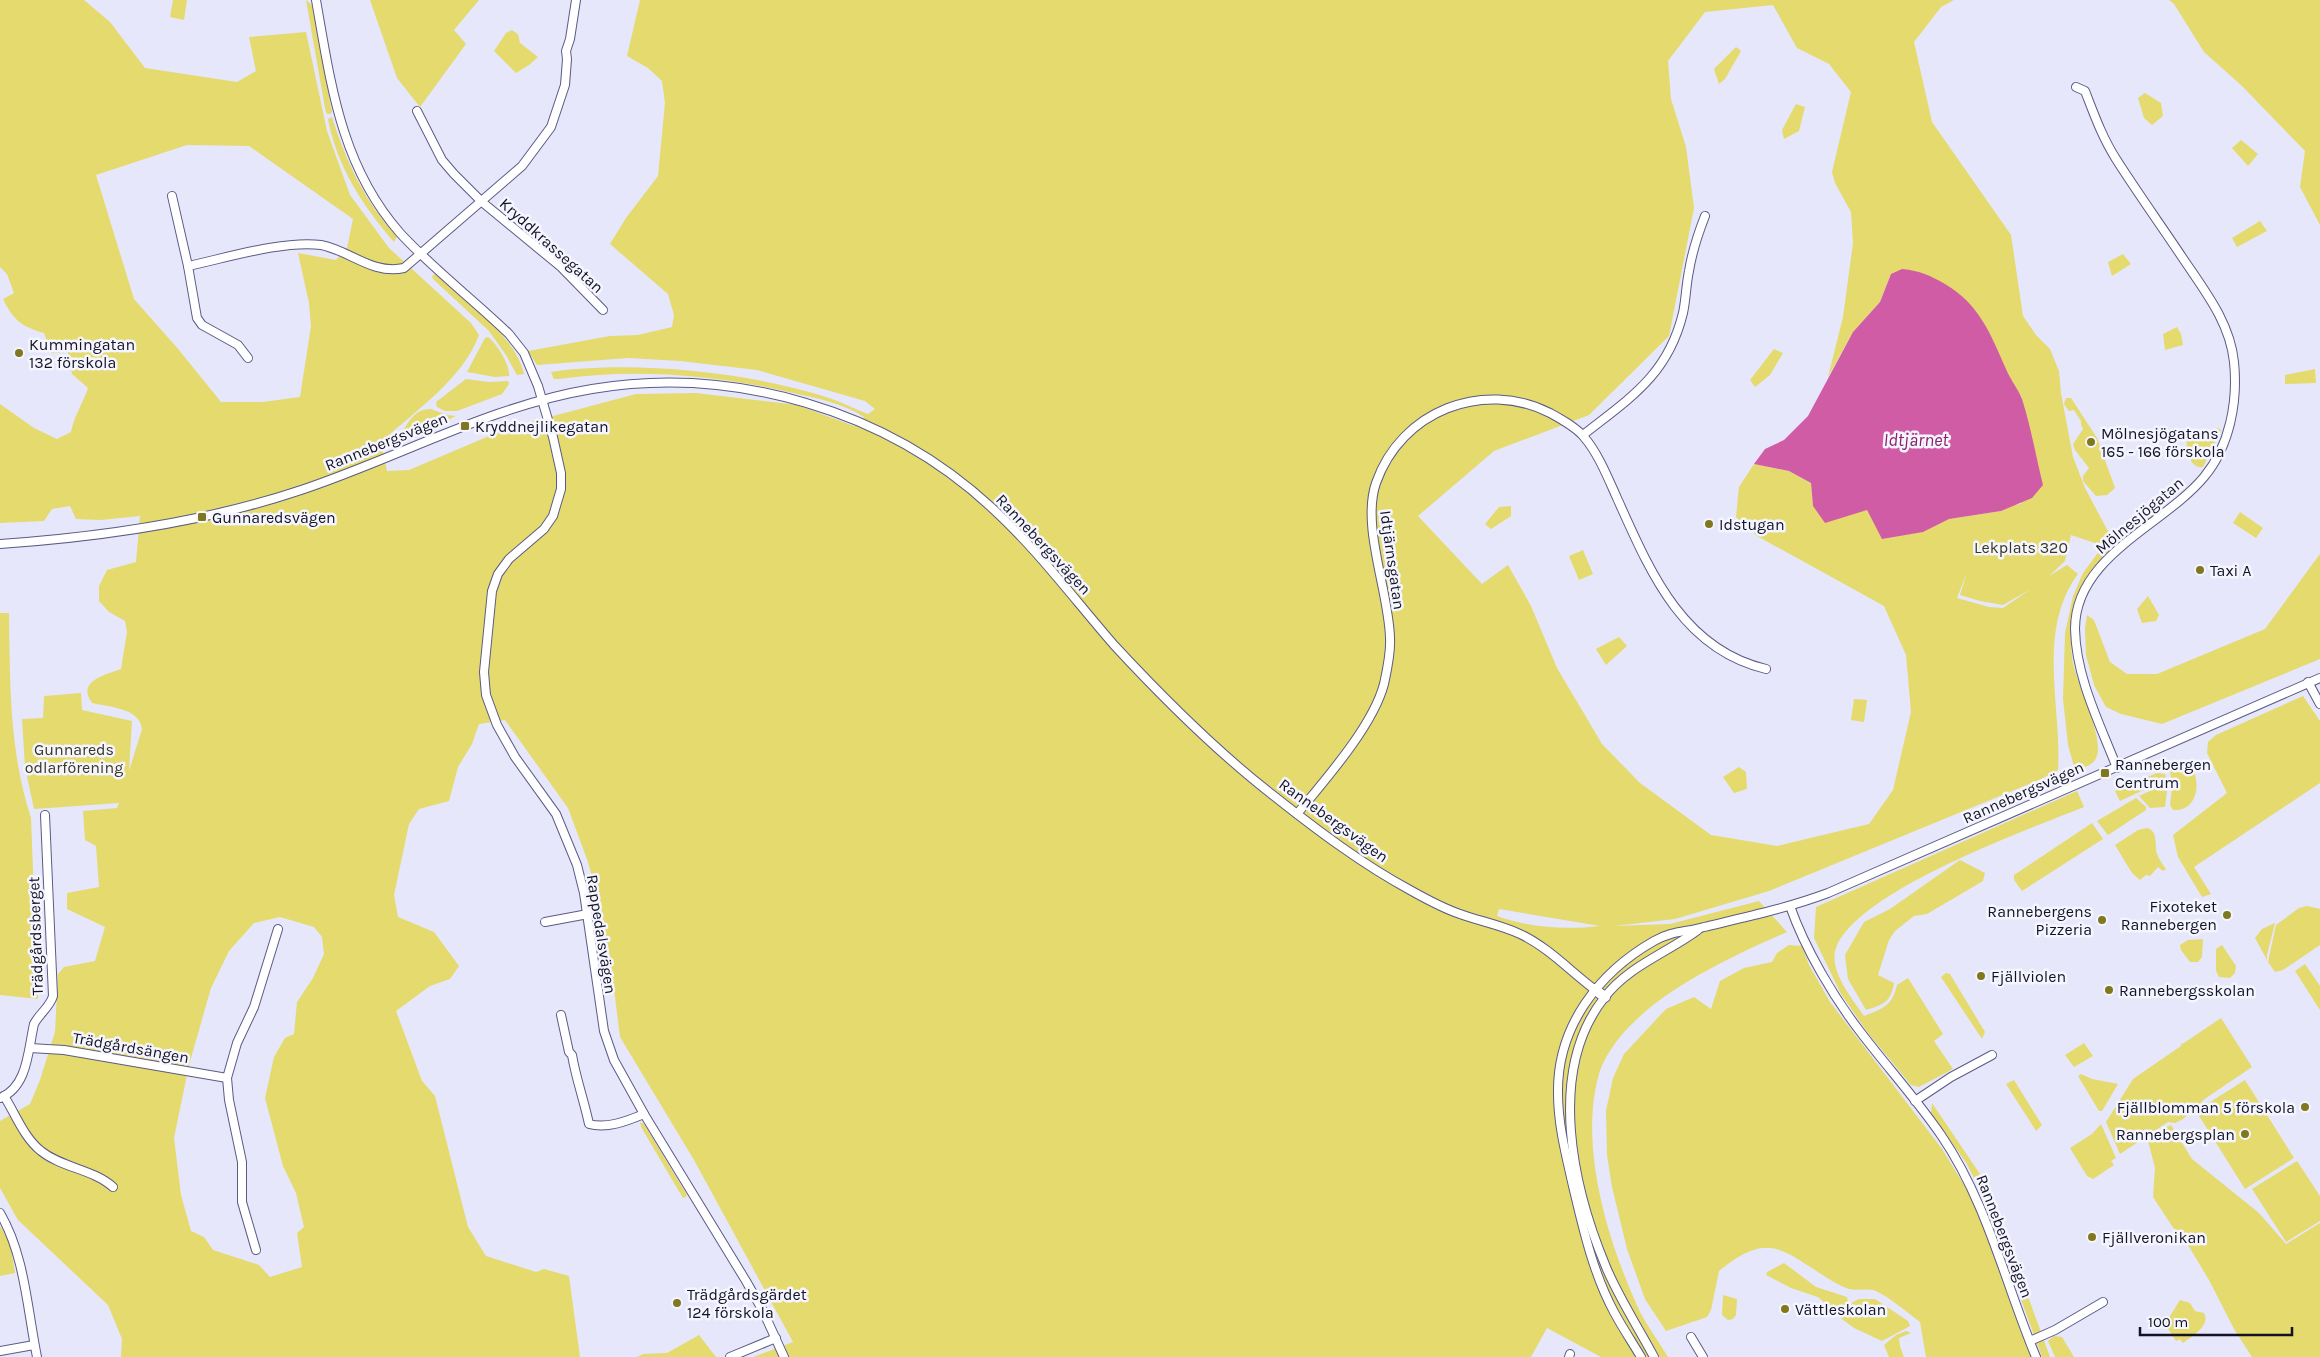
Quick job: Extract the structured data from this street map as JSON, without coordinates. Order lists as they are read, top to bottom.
{
  "streets": {
    "street": [
      "Kryddkrassegatan",
      "Rannebergsvägen",
      "Mölnesjögatan",
      "Idtjärnsgatan",
      "Rappedalsvägen",
      "Trädgårdsberget",
      "Trädgårdsängen"
    ]
  },
  "crossings": [
    ["Rannebergsvägen", "Mölnesjögatan"],
    ["Rannebergsvägen", "Idtjärnsgatan"],
    ["Rannebergsvägen", "Rappedalsvägen"],
    ["Trädgårdsberget", "Trädgårdsängen"]
  ],
  "water": ["Idtjärnet"],
  "parks": ["Lekplats 320", "Gunnareds odlarförening"],
  "places": {
    "other": [
      "Kummingatan 132 förskola",
      "Mölnesjögatans 165 - 166 förskola",
      "Idstugan",
      "Taxi A",
      "Fixoteket Rannebergen",
      "Rannebergens Pizzeria",
      "Fjällviolen",
      "Rannebergsskolan",
      "Fjällblomman 5 förskola",
      "Rannebergsplan",
      "Fjällveronikan",
      "Trädgårdsgärdet 124 förskola",
      "Vättleskolan"
    ],
    "transit": ["Kryddnejlikegatan", "Gunnaredsvägen", "Rannebergen Centrum"]
  },
  "scale_bar": "100 m"
}
